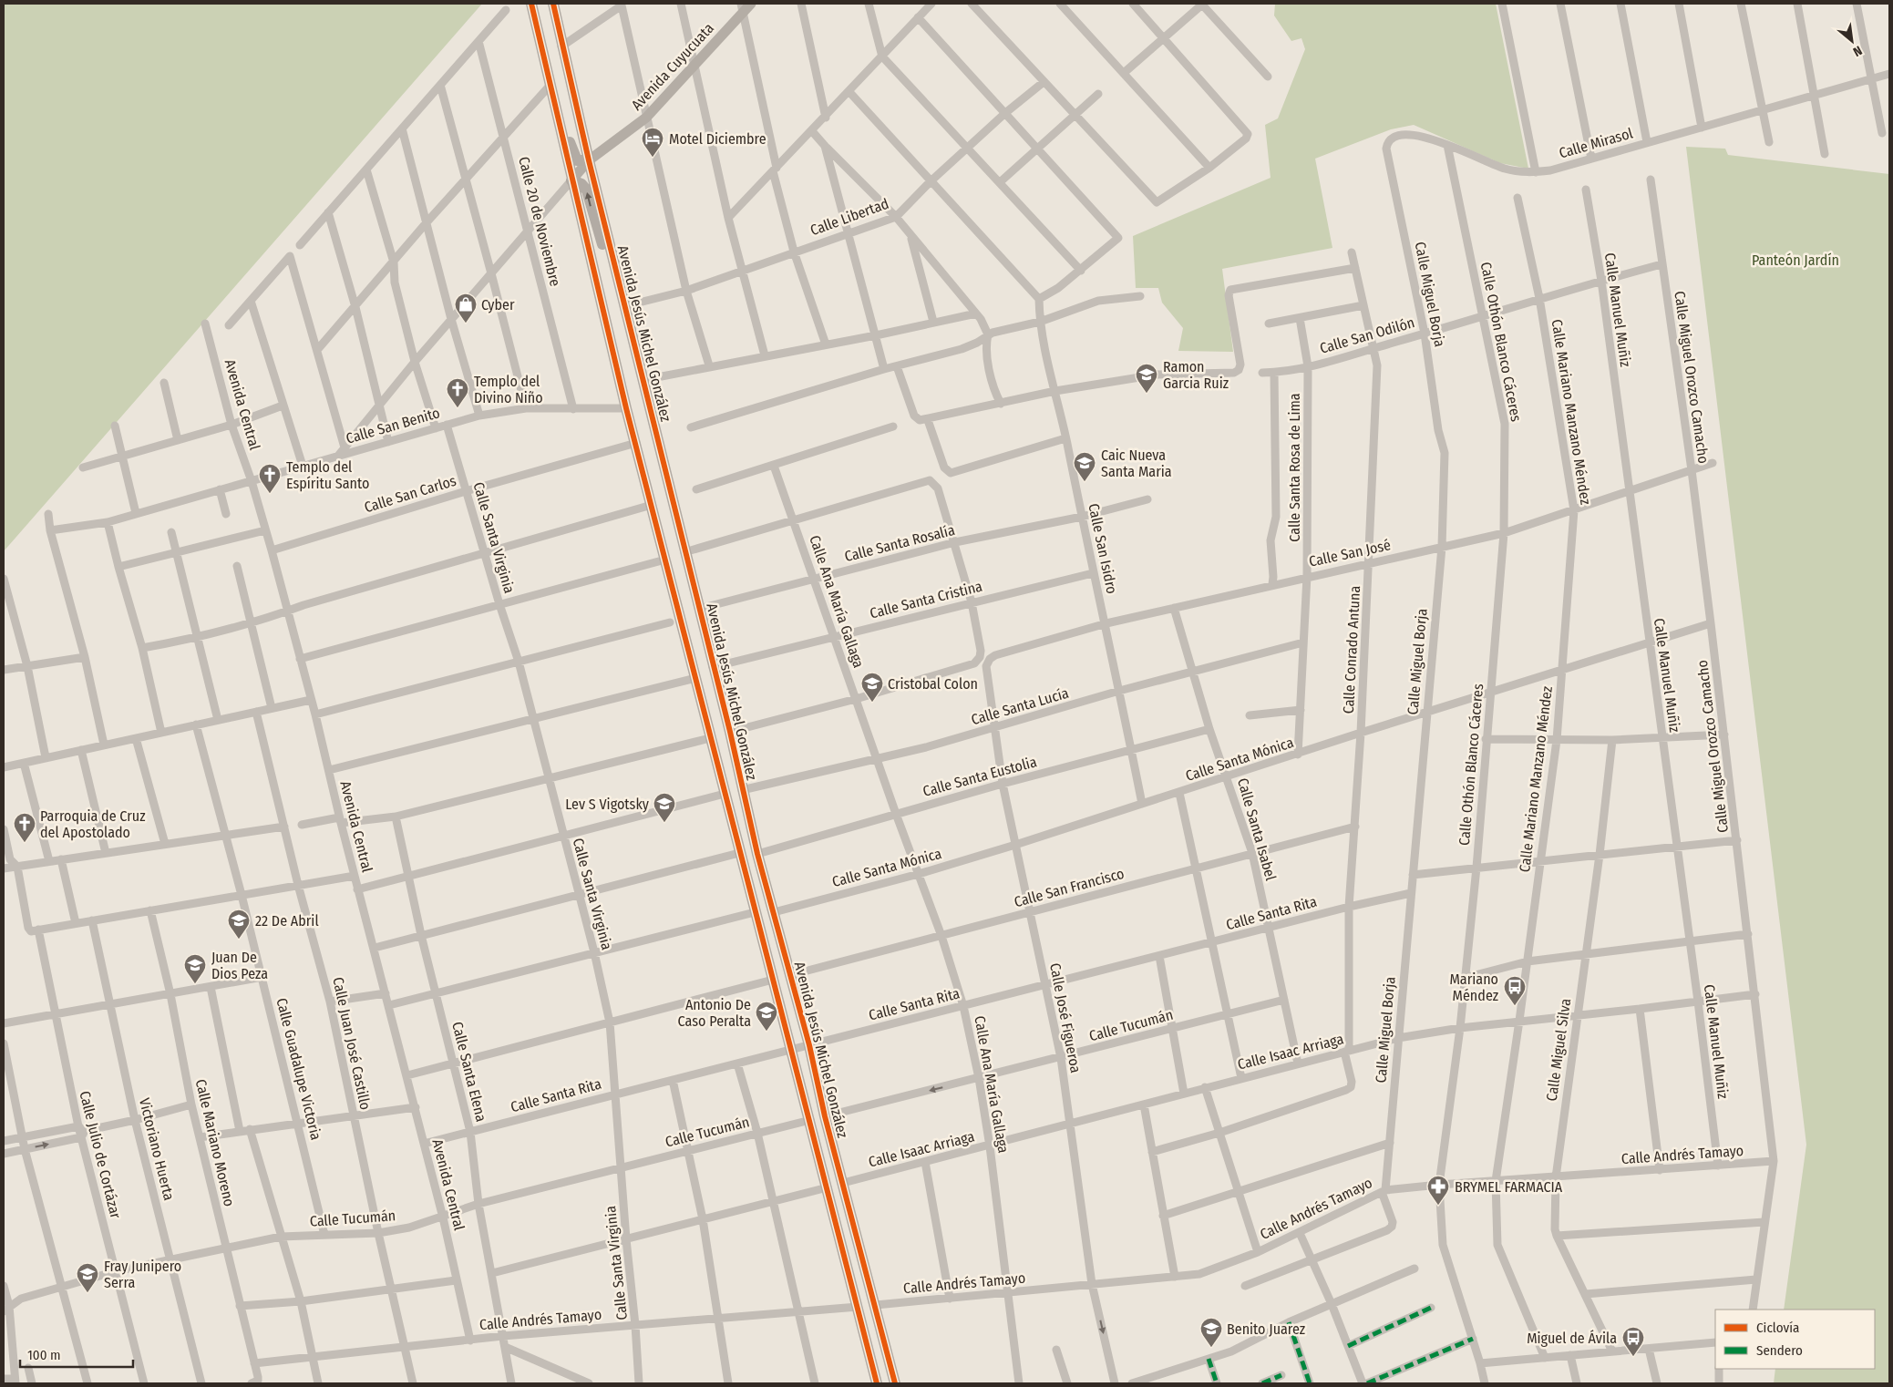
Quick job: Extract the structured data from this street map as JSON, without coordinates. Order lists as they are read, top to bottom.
{
  "streets": {
    "main road": ["Avenida Jesús Michel González"],
    "street": [
      "Avenida Cuyucuata",
      "Calle Mirasol",
      "Calle Libertad",
      "Calle 20 de Noviembre",
      "Calle Miguel Borja",
      "Calle Manuel Muñiz",
      "Calle San Odilón",
      "Calle Othón Blanco Cáceres",
      "Calle Miguel Orozco Camacho",
      "Avenida Central",
      "Calle Mariano Manzano Méndez",
      "Calle San Benito",
      "Calle Santa Rosa de Lima",
      "Calle San Carlos",
      "Calle Santa Virginia",
      "Calle Santa Rosalía",
      "Calle San Isidro",
      "Calle San José",
      "Calle Santa Cristina",
      "Calle Ana María Gallaga",
      "Calle Conrado Antuna",
      "Calle Santa Lucía",
      "Calle Santa Mónica",
      "Calle Santa Eustolia",
      "Calle Santa Isabel",
      "Calle San Francisco",
      "Calle Santa Rita",
      "Calle José Figueroa",
      "Calle Tucumán",
      "Calle Juan José Castillo",
      "Calle Miguel Silva",
      "Calle Isaac Arriaga",
      "Calle Guadalupe Victoria",
      "Calle Santa Elena",
      "Calle Mariano Moreno",
      "Victoriano Huerta",
      "Calle Julio de Cortázar",
      "Calle Andrés Tamayo"
    ]
  },
  "crossings": [
    ["Avenida Cuyucuata", "Avenida Jesús Michel González"],
    ["Calle Mirasol", "Calle Miguel Borja"],
    ["Calle Mirasol", "Calle Othón Blanco Cáceres"],
    ["Calle Libertad", "Avenida Jesús Michel González"],
    ["Calle 20 de Noviembre", "Calle San Benito"],
    ["Calle Miguel Borja", "Calle San Odilón"],
    ["Calle Miguel Borja", "Calle San José"],
    ["Calle Miguel Borja", "Calle Santa Mónica"],
    ["Calle Miguel Borja", "Calle Santa Rita"],
    ["Calle Miguel Borja", "Calle Isaac Arriaga"],
    ["Calle Miguel Borja", "Calle Andrés Tamayo"],
    ["Calle Manuel Muñiz", "Calle San Odilón"],
    ["Calle Manuel Muñiz", "Calle San José"],
    ["Calle Manuel Muñiz", "Calle Santa Mónica"],
    ["Calle Manuel Muñiz", "Calle Isaac Arriaga"],
    ["Calle Manuel Muñiz", "Calle Andrés Tamayo"],
    ["Avenida Jesús Michel González", "Calle San Benito"],
    ["Avenida Jesús Michel González", "Calle San Carlos"],
    ["Avenida Jesús Michel González", "Calle Santa Rosalía"],
    ["Avenida Jesús Michel González", "Calle Santa Cristina"],
    ["Avenida Jesús Michel González", "Calle Santa Lucía"],
    ["Avenida Jesús Michel González", "Calle Santa Mónica"],
    ["Avenida Jesús Michel González", "Calle Santa Eustolia"],
    ["Avenida Jesús Michel González", "Calle San Francisco"],
    ["Avenida Jesús Michel González", "Calle Santa Rita"],
    ["Avenida Jesús Michel González", "Calle Tucumán"],
    ["Avenida Jesús Michel González", "Calle Isaac Arriaga"],
    ["Avenida Jesús Michel González", "Calle Andrés Tamayo"],
    ["Calle San Odilón", "Calle Othón Blanco Cáceres"],
    ["Calle San Odilón", "Calle Miguel Orozco Camacho"],
    ["Calle San Odilón", "Calle Mariano Manzano Méndez"],
    ["Calle San Odilón", "Calle Santa Rosa de Lima"],
    ["Calle San Odilón", "Calle Conrado Antuna"],
    ["Calle Othón Blanco Cáceres", "Calle San José"],
    ["Calle Othón Blanco Cáceres", "Calle Santa Mónica"],
    ["Calle Othón Blanco Cáceres", "Calle Isaac Arriaga"],
    ["Calle Othón Blanco Cáceres", "Calle Andrés Tamayo"],
    ["Calle Miguel Orozco Camacho", "Calle San José"],
    ["Calle Miguel Orozco Camacho", "Calle Santa Mónica"],
    ["Calle Miguel Orozco Camacho", "Calle Isaac Arriaga"],
    ["Calle Miguel Orozco Camacho", "Calle Andrés Tamayo"],
    ["Avenida Central", "Calle San Benito"],
    ["Avenida Central", "Calle San Carlos"],
    ["Avenida Central", "Calle Santa Rita"],
    ["Avenida Central", "Calle Tucumán"],
    ["Avenida Central", "Calle Andrés Tamayo"],
    ["Calle Mariano Manzano Méndez", "Calle San José"],
    ["Calle Mariano Manzano Méndez", "Calle Santa Mónica"],
    ["Calle Mariano Manzano Méndez", "Calle Isaac Arriaga"],
    ["Calle Mariano Manzano Méndez", "Calle Andrés Tamayo"],
    ["Calle San Benito", "Calle Santa Virginia"],
    ["Calle Santa Rosa de Lima", "Calle San José"],
    ["Calle Santa Rosa de Lima", "Calle Santa Lucía"],
    ["Calle Santa Rosa de Lima", "Calle Santa Mónica"],
    ["Calle San Carlos", "Calle Santa Virginia"],
    ["Calle Santa Virginia", "Calle Santa Rita"],
    ["Calle Santa Virginia", "Calle Tucumán"],
    ["Calle Santa Virginia", "Calle Andrés Tamayo"],
    ["Calle Santa Rosalía", "Calle San Isidro"],
    ["Calle Santa Rosalía", "Calle Ana María Gallaga"],
    ["Calle San Isidro", "Calle San José"],
    ["Calle San Isidro", "Calle Santa Cristina"],
    ["Calle San Isidro", "Calle Santa Lucía"],
    ["Calle San Isidro", "Calle Santa Mónica"],
    ["Calle San Isidro", "Calle Santa Eustolia"],
    ["Calle San José", "Calle Conrado Antuna"],
    ["Calle San José", "Calle Santa Isabel"],
    ["Calle San José", "Calle José Figueroa"],
    ["Calle Santa Cristina", "Calle Ana María Gallaga"],
    ["Calle Ana María Gallaga", "Calle Santa Lucía"],
    ["Calle Ana María Gallaga", "Calle Santa Mónica"],
    ["Calle Ana María Gallaga", "Calle Santa Eustolia"],
    ["Calle Ana María Gallaga", "Calle San Francisco"],
    ["Calle Ana María Gallaga", "Calle Santa Rita"],
    ["Calle Ana María Gallaga", "Calle Tucumán"],
    ["Calle Ana María Gallaga", "Calle Isaac Arriaga"],
    ["Calle Ana María Gallaga", "Calle Andrés Tamayo"],
    ["Calle Conrado Antuna", "Calle Santa Mónica"],
    ["Calle Conrado Antuna", "Calle San Francisco"],
    ["Calle Conrado Antuna", "Calle Santa Rita"],
    ["Calle Conrado Antuna", "Calle Isaac Arriaga"],
    ["Calle Santa Lucía", "Calle Santa Isabel"],
    ["Calle Santa Lucía", "Calle José Figueroa"],
    ["Calle Santa Mónica", "Calle Santa Isabel"],
    ["Calle Santa Mónica", "Calle José Figueroa"],
    ["Calle Santa Eustolia", "Calle Santa Isabel"],
    ["Calle Santa Eustolia", "Calle José Figueroa"],
    ["Calle Santa Isabel", "Calle San Francisco"],
    ["Calle Santa Isabel", "Calle Santa Rita"],
    ["Calle Santa Isabel", "Calle Tucumán"],
    ["Calle Santa Isabel", "Calle Isaac Arriaga"],
    ["Calle San Francisco", "Calle José Figueroa"],
    ["Calle Santa Rita", "Calle José Figueroa"],
    ["Calle Santa Rita", "Calle Santa Elena"],
    ["Calle José Figueroa", "Calle Tucumán"],
    ["Calle José Figueroa", "Calle Isaac Arriaga"],
    ["Calle José Figueroa", "Calle Andrés Tamayo"],
    ["Calle Tucumán", "Calle Juan José Castillo"],
    ["Calle Tucumán", "Calle Guadalupe Victoria"],
    ["Calle Tucumán", "Calle Santa Elena"],
    ["Calle Tucumán", "Calle Mariano Moreno"],
    ["Calle Tucumán", "Victoriano Huerta"],
    ["Calle Tucumán", "Calle Julio de Cortázar"],
    ["Calle Juan José Castillo", "Calle Andrés Tamayo"],
    ["Calle Miguel Silva", "Calle Isaac Arriaga"],
    ["Calle Miguel Silva", "Calle Andrés Tamayo"],
    ["Calle Santa Elena", "Calle Andrés Tamayo"],
    ["Calle Mariano Moreno", "Calle Andrés Tamayo"]
  ],
  "parks": ["Panteón Jardín"],
  "places": {
    "hotel": ["Motel Diciembre"],
    "shop": ["Cyber"],
    "school or university": [
      "Ramon Garcia Ruiz",
      "Caic Nueva Santa Maria",
      "Cristobal Colon",
      "Lev S Vigotsky",
      "22 De Abril",
      "Juan De Dios Peza",
      "Antonio De Caso Peralta",
      "Fray Junipero Serra",
      "Benito Juarez"
    ],
    "church": ["Templo del Divino Niño", "Templo del Espíritu Santo", "Parroquia de Cruz del Apostolado"],
    "bus stop": ["Mariano Méndez", "Miguel de Ávila"],
    "pharmacy": ["BRYMEL FARMACIA"]
  },
  "legend": ["Ciclovía", "Sendero"],
  "scale_bar": "100 m",
  "north": "bottom right"
}
